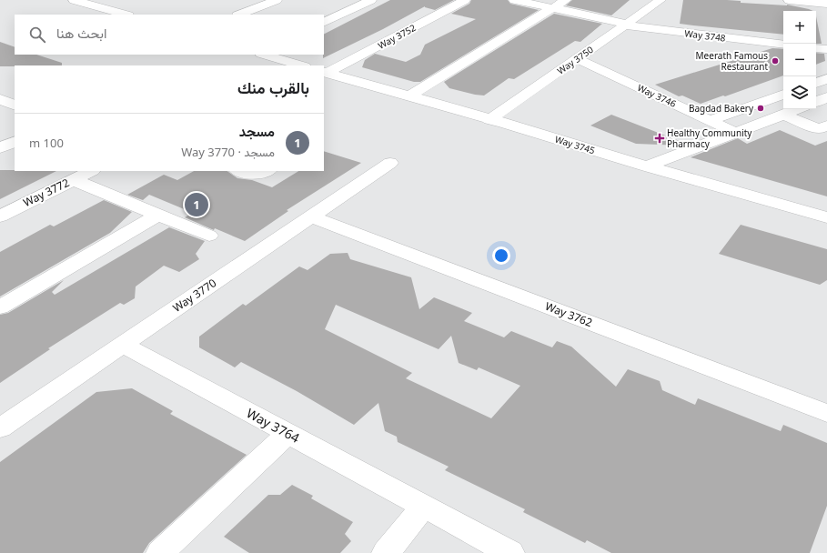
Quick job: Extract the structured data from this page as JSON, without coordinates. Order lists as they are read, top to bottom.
{
  "streets": {
    "street": [
      "Way 3748",
      "Way 3752",
      "Way 3750",
      "Way 3746",
      "Way 3745",
      "Way 3772",
      "Way 3770",
      "Way 3762",
      "Way 3764"
    ]
  },
  "crossings": [
    ["Way 3748", "Way 3750"],
    ["Way 3752", "Way 3745"],
    ["Way 3750", "Way 3746"],
    ["Way 3750", "Way 3745"],
    ["Way 3770", "Way 3762"],
    ["Way 3770", "Way 3764"]
  ],
  "places": {
    "other": ["Meerath Famous Restaurant", "Bagdad Bakery"],
    "health": ["Healthy Community Pharmacy"]
  },
  "page": {
    "map_buttons": ["+", "−"],
    "search": "ابحث هنا",
    "heading": "بالقرب منك",
    "list": [
      {
        "mark": "1",
        "name": "مسجد",
        "note": "مسجد · Way 3770",
        "value": "100 m"
      }
    ],
    "pins": "1"
  }
}
